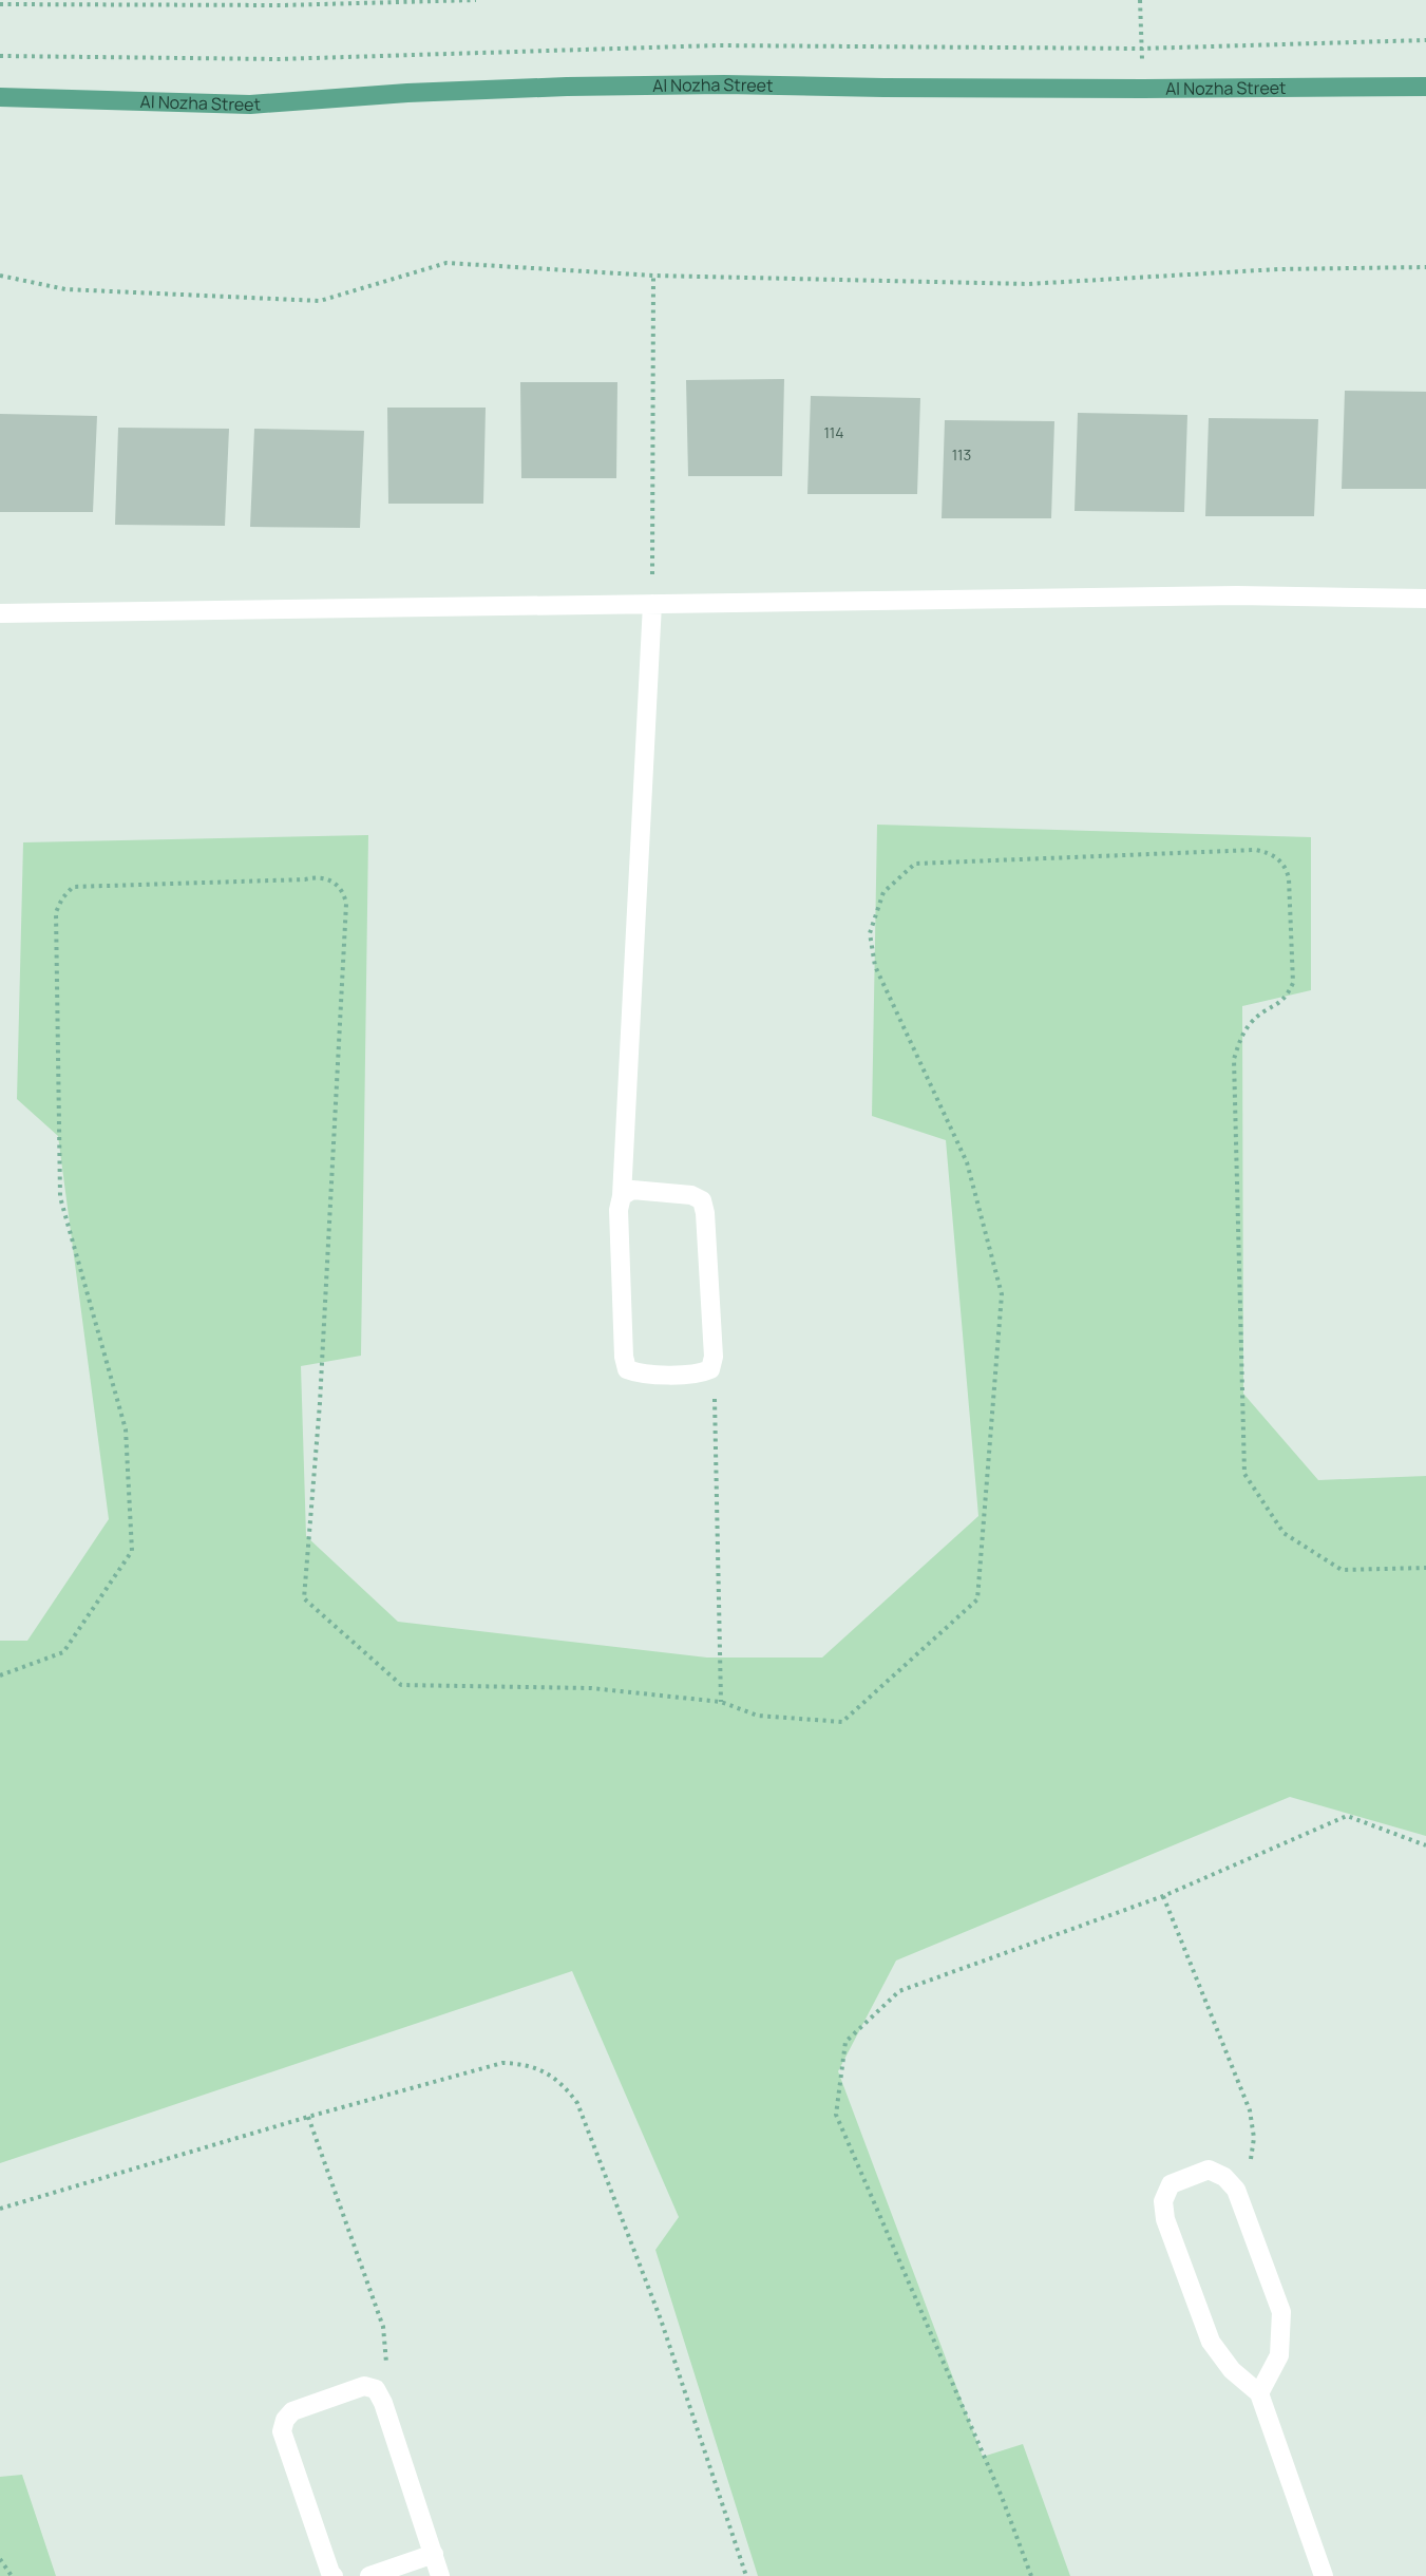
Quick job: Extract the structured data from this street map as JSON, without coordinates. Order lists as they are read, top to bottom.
{
  "streets": {
    "main road": ["Al Nozha Street"]
  },
  "house_numbers": ["114", "113"]
}
